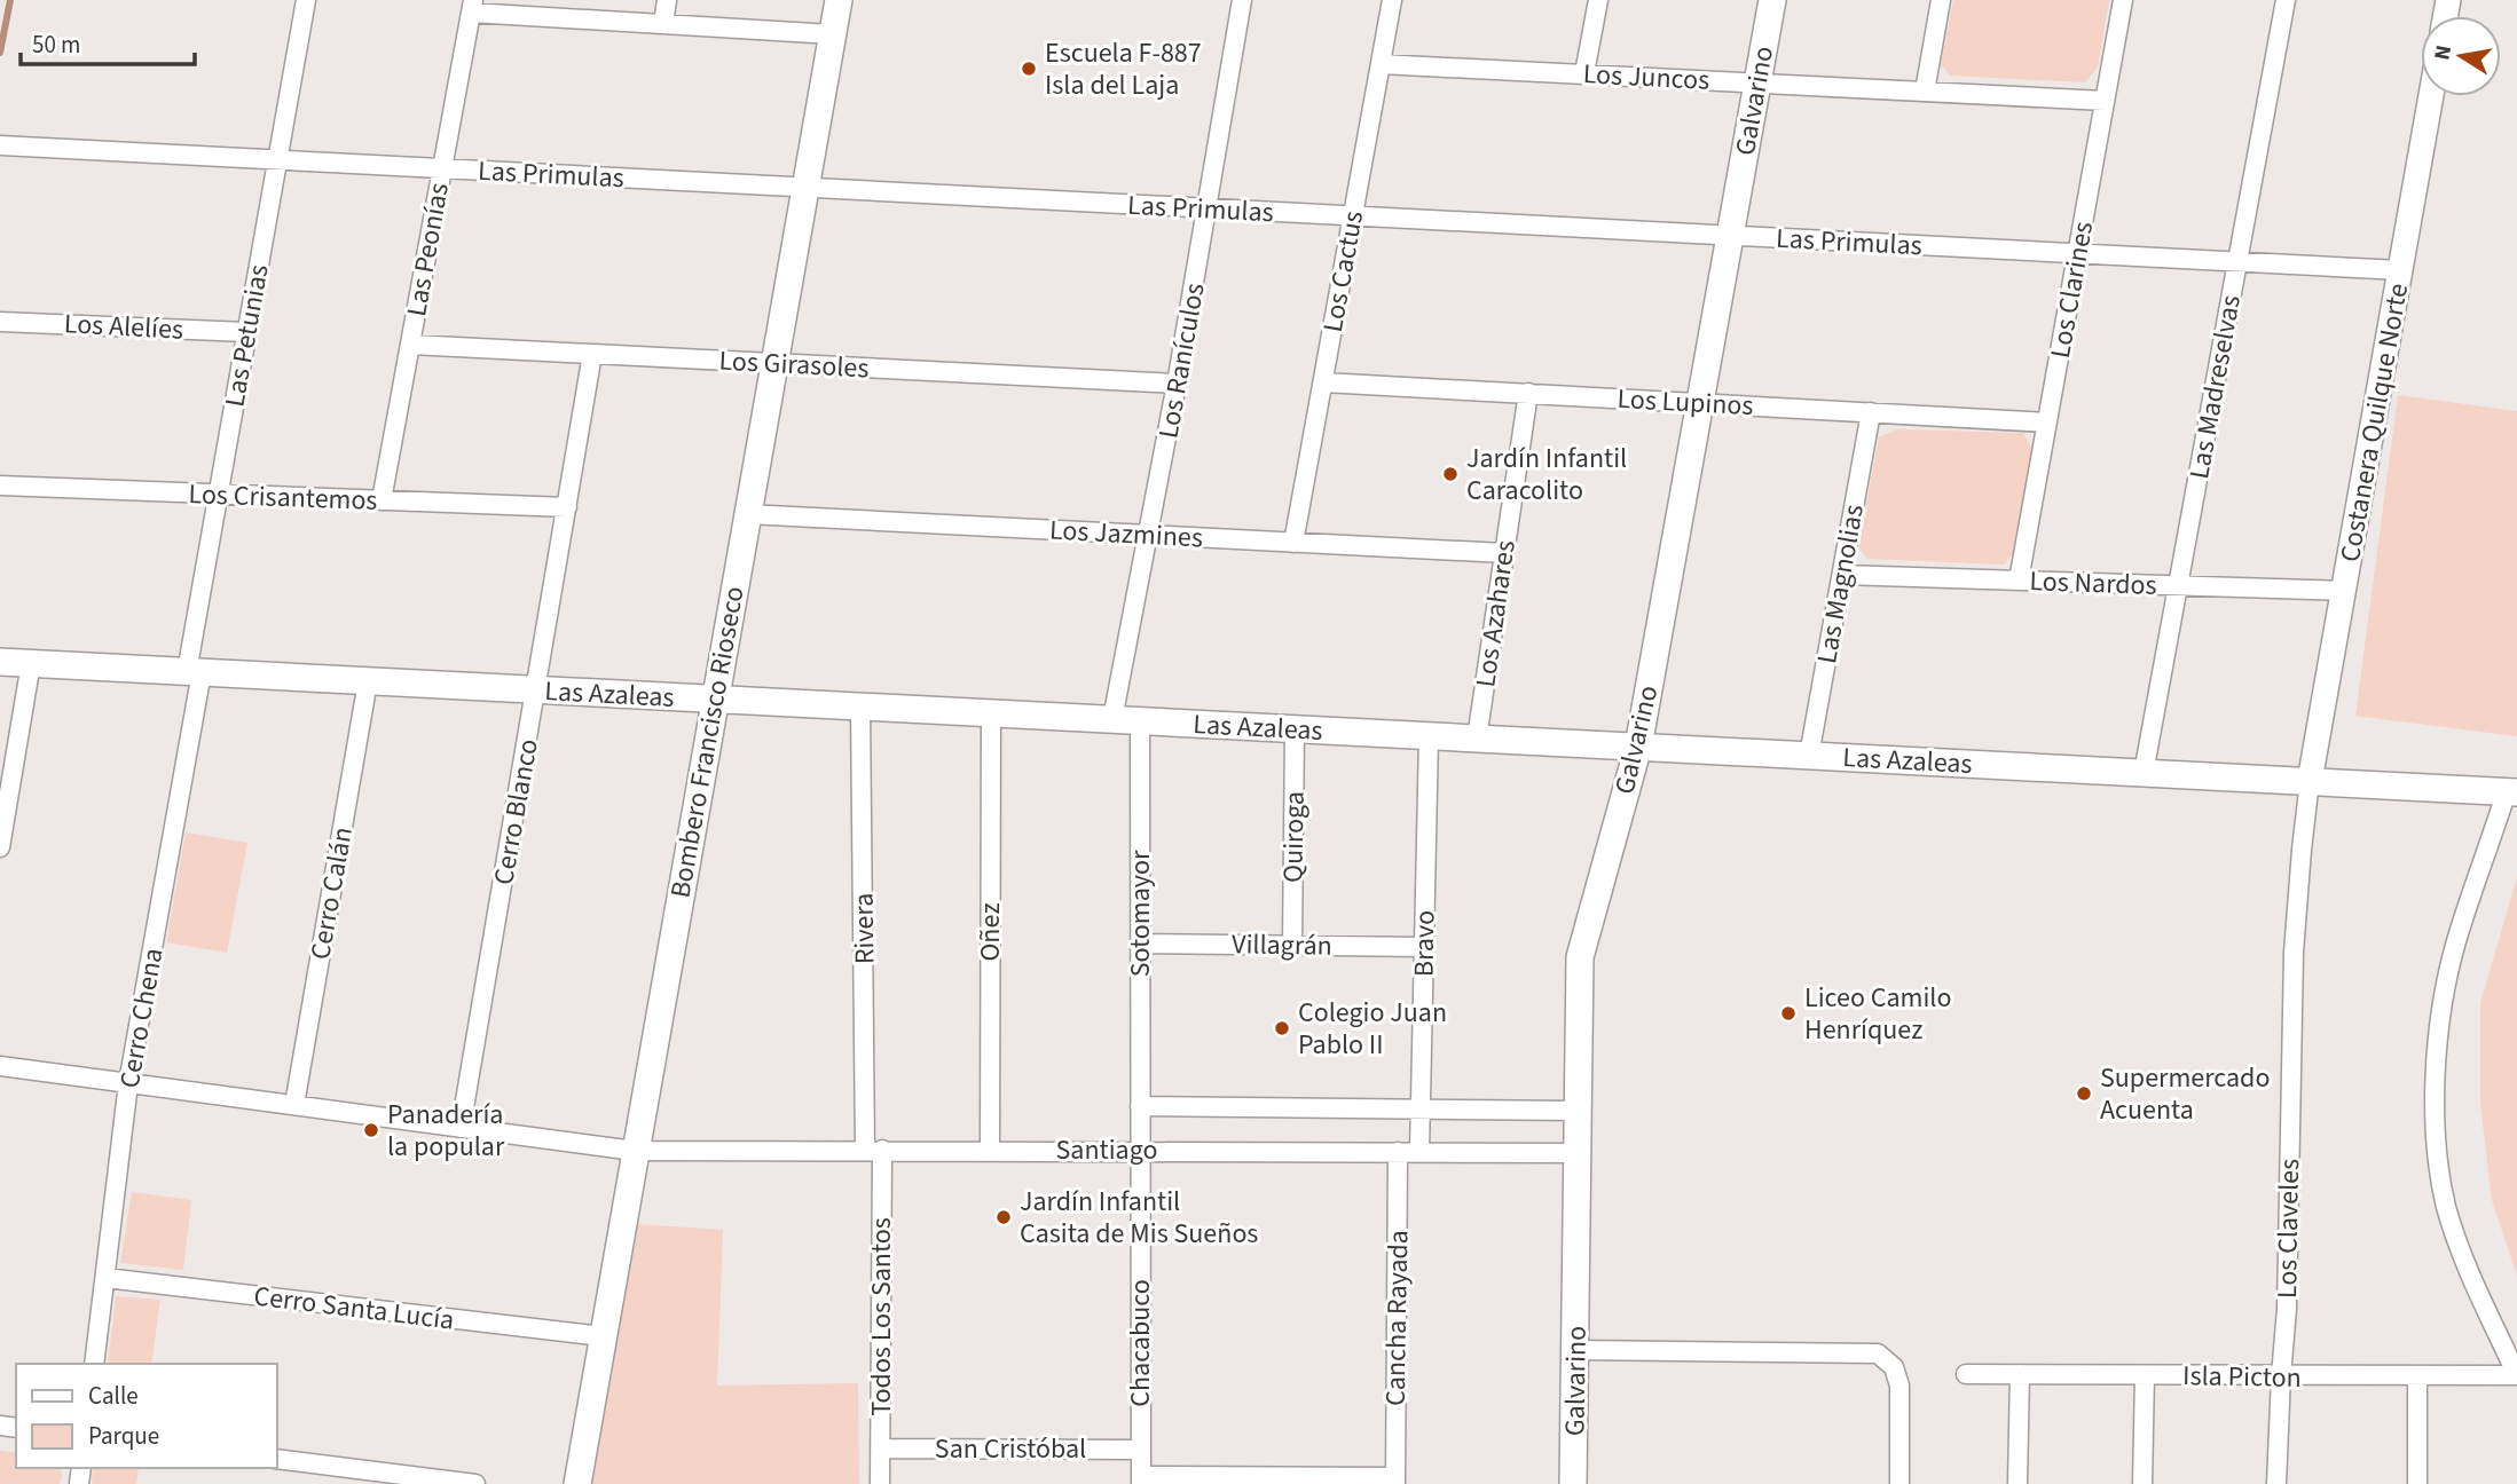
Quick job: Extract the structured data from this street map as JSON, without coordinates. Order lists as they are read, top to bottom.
{
  "streets": {
    "main road": ["Galvarino", "Las Azaleas", "Bombero Francisco Rioseco"],
    "street": [
      "Los Juncos",
      "Las Primulas",
      "Las Peonías",
      "Los Cactus",
      "Los Clarines",
      "Los Alelíes",
      "Las Petunias",
      "Los Ranículos",
      "Los Girasoles",
      "Las Madreselvas",
      "Los Lupinos",
      "Costanera Quilque Norte",
      "Los Crisantemos",
      "Los Jazmines",
      "Los Nardos",
      "Las Magnolias",
      "Los Azahares",
      "Cerro Blanco",
      "Quiroga",
      "Cerro Calán",
      "Sotomayor",
      "Rivera",
      "Oñez",
      "Bravo",
      "Villagrán",
      "Cerro Chena",
      "Santiago",
      "Los Claveles",
      "Cerro Santa Lucía",
      "Todos Los Santos",
      "Cancha Rayada",
      "Chacabuco",
      "Isla Picton",
      "San Cristóbal"
    ]
  },
  "crossings": [
    ["Los Juncos", "Galvarino"],
    ["Los Juncos", "Los Cactus"],
    ["Los Juncos", "Los Clarines"],
    ["Galvarino", "Las Primulas"],
    ["Galvarino", "Los Lupinos"],
    ["Galvarino", "Las Azaleas"],
    ["Galvarino", "Santiago"],
    ["Las Primulas", "Las Peonías"],
    ["Las Primulas", "Los Cactus"],
    ["Las Primulas", "Los Clarines"],
    ["Las Primulas", "Las Petunias"],
    ["Las Primulas", "Los Ranículos"],
    ["Las Primulas", "Las Madreselvas"],
    ["Las Primulas", "Costanera Quilque Norte"],
    ["Las Primulas", "Bombero Francisco Rioseco"],
    ["Las Peonías", "Los Girasoles"],
    ["Las Peonías", "Los Crisantemos"],
    ["Los Cactus", "Los Lupinos"],
    ["Los Cactus", "Los Jazmines"],
    ["Los Clarines", "Los Lupinos"],
    ["Los Clarines", "Los Nardos"],
    ["Los Alelíes", "Las Petunias"],
    ["Las Petunias", "Los Crisantemos"],
    ["Las Petunias", "Las Azaleas"],
    ["Las Petunias", "Cerro Chena"],
    ["Los Ranículos", "Los Girasoles"],
    ["Los Ranículos", "Los Jazmines"],
    ["Los Ranículos", "Las Azaleas"],
    ["Los Girasoles", "Bombero Francisco Rioseco"],
    ["Los Girasoles", "Cerro Blanco"],
    ["Las Madreselvas", "Los Nardos"],
    ["Las Madreselvas", "Las Azaleas"],
    ["Los Lupinos", "Las Magnolias"],
    ["Los Lupinos", "Los Azahares"],
    ["Costanera Quilque Norte", "Los Nardos"],
    ["Costanera Quilque Norte", "Las Azaleas"],
    ["Costanera Quilque Norte", "Los Claveles"],
    ["Los Crisantemos", "Cerro Blanco"],
    ["Los Jazmines", "Los Azahares"],
    ["Los Jazmines", "Bombero Francisco Rioseco"],
    ["Los Nardos", "Las Magnolias"],
    ["Las Magnolias", "Las Azaleas"],
    ["Los Azahares", "Las Azaleas"],
    ["Las Azaleas", "Bombero Francisco Rioseco"],
    ["Las Azaleas", "Cerro Blanco"],
    ["Las Azaleas", "Quiroga"],
    ["Las Azaleas", "Cerro Calán"],
    ["Las Azaleas", "Sotomayor"],
    ["Las Azaleas", "Rivera"],
    ["Las Azaleas", "Oñez"],
    ["Las Azaleas", "Bravo"],
    ["Las Azaleas", "Cerro Chena"],
    ["Las Azaleas", "Los Claveles"],
    ["Bombero Francisco Rioseco", "Santiago"],
    ["Bombero Francisco Rioseco", "Cerro Santa Lucía"],
    ["Cerro Blanco", "Santiago"],
    ["Quiroga", "Villagrán"],
    ["Cerro Calán", "Santiago"],
    ["Sotomayor", "Villagrán"],
    ["Sotomayor", "Santiago"],
    ["Sotomayor", "Chacabuco"],
    ["Rivera", "Santiago"],
    ["Rivera", "Todos Los Santos"],
    ["Oñez", "Santiago"],
    ["Bravo", "Villagrán"],
    ["Bravo", "Santiago"],
    ["Cerro Chena", "Santiago"],
    ["Cerro Chena", "Cerro Santa Lucía"],
    ["Santiago", "Todos Los Santos"],
    ["Santiago", "Cancha Rayada"],
    ["Santiago", "Chacabuco"],
    ["Los Claveles", "Isla Picton"],
    ["Todos Los Santos", "San Cristóbal"],
    ["Chacabuco", "San Cristóbal"]
  ],
  "places": [
    "Escuela F-887 Isla del Laja",
    "Jardín Infantil Caracolito",
    "Liceo Camilo Henríquez",
    "Colegio Juan Pablo II",
    "Supermercado Acuenta",
    "Panadería la popular",
    "Jardín Infantil Casita de Mis Sueños"
  ],
  "legend": ["Calle", "Parque"],
  "scale_bar": "50 m",
  "north": "left"
}
